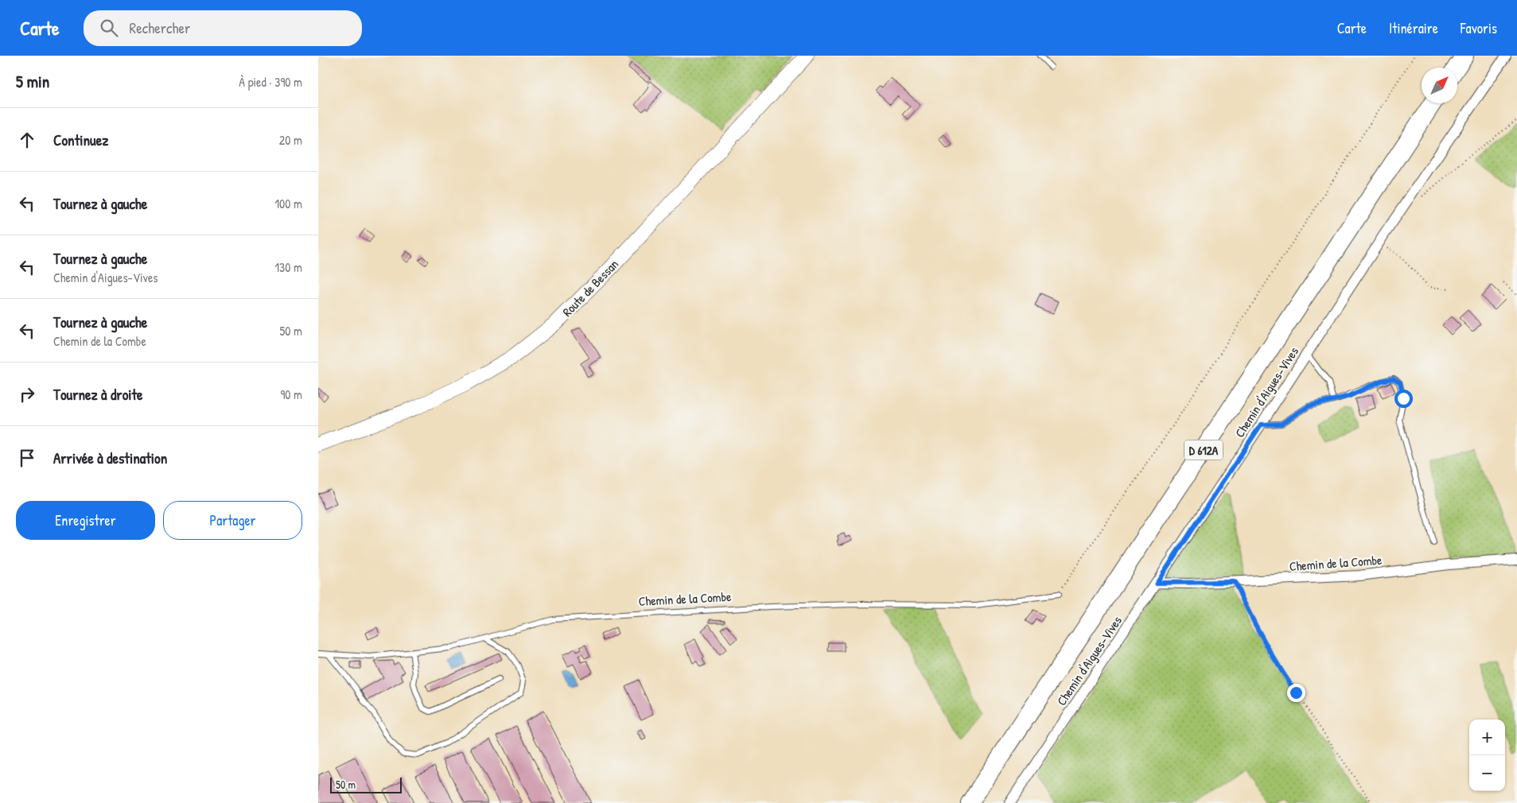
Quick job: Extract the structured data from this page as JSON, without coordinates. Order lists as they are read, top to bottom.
{
  "streets": {
    "highway": ["D 612A"],
    "street": ["Route de Bessan", "Chemin d'Aigues-Vives", "Chemin de la Combe"]
  },
  "crossings": [
    ["Chemin d'Aigues-Vives", "Chemin de la Combe"]
  ],
  "scale_bar": "50 m",
  "north": "top right",
  "page": {
    "header": "Carte",
    "search": "Rechercher",
    "nav": ["Carte", "Itinéraire", "Favoris"],
    "heading": ["5 min", "À pied · 390 m"],
    "list": [
      ["Continuez", "20 m"],
      ["Tournez à gauche", "100 m"],
      ["Tournez à gauche", "Chemin d'Aigues-Vives", "130 m"],
      ["Tournez à gauche", "Chemin de la Combe", "50 m"],
      ["Tournez à droite", "90 m"],
      "Arrivée à destination"
    ],
    "buttons": ["Enregistrer", "Partager"],
    "map_buttons": ["+", "−"],
    "scale": "50 m"
  }
}
